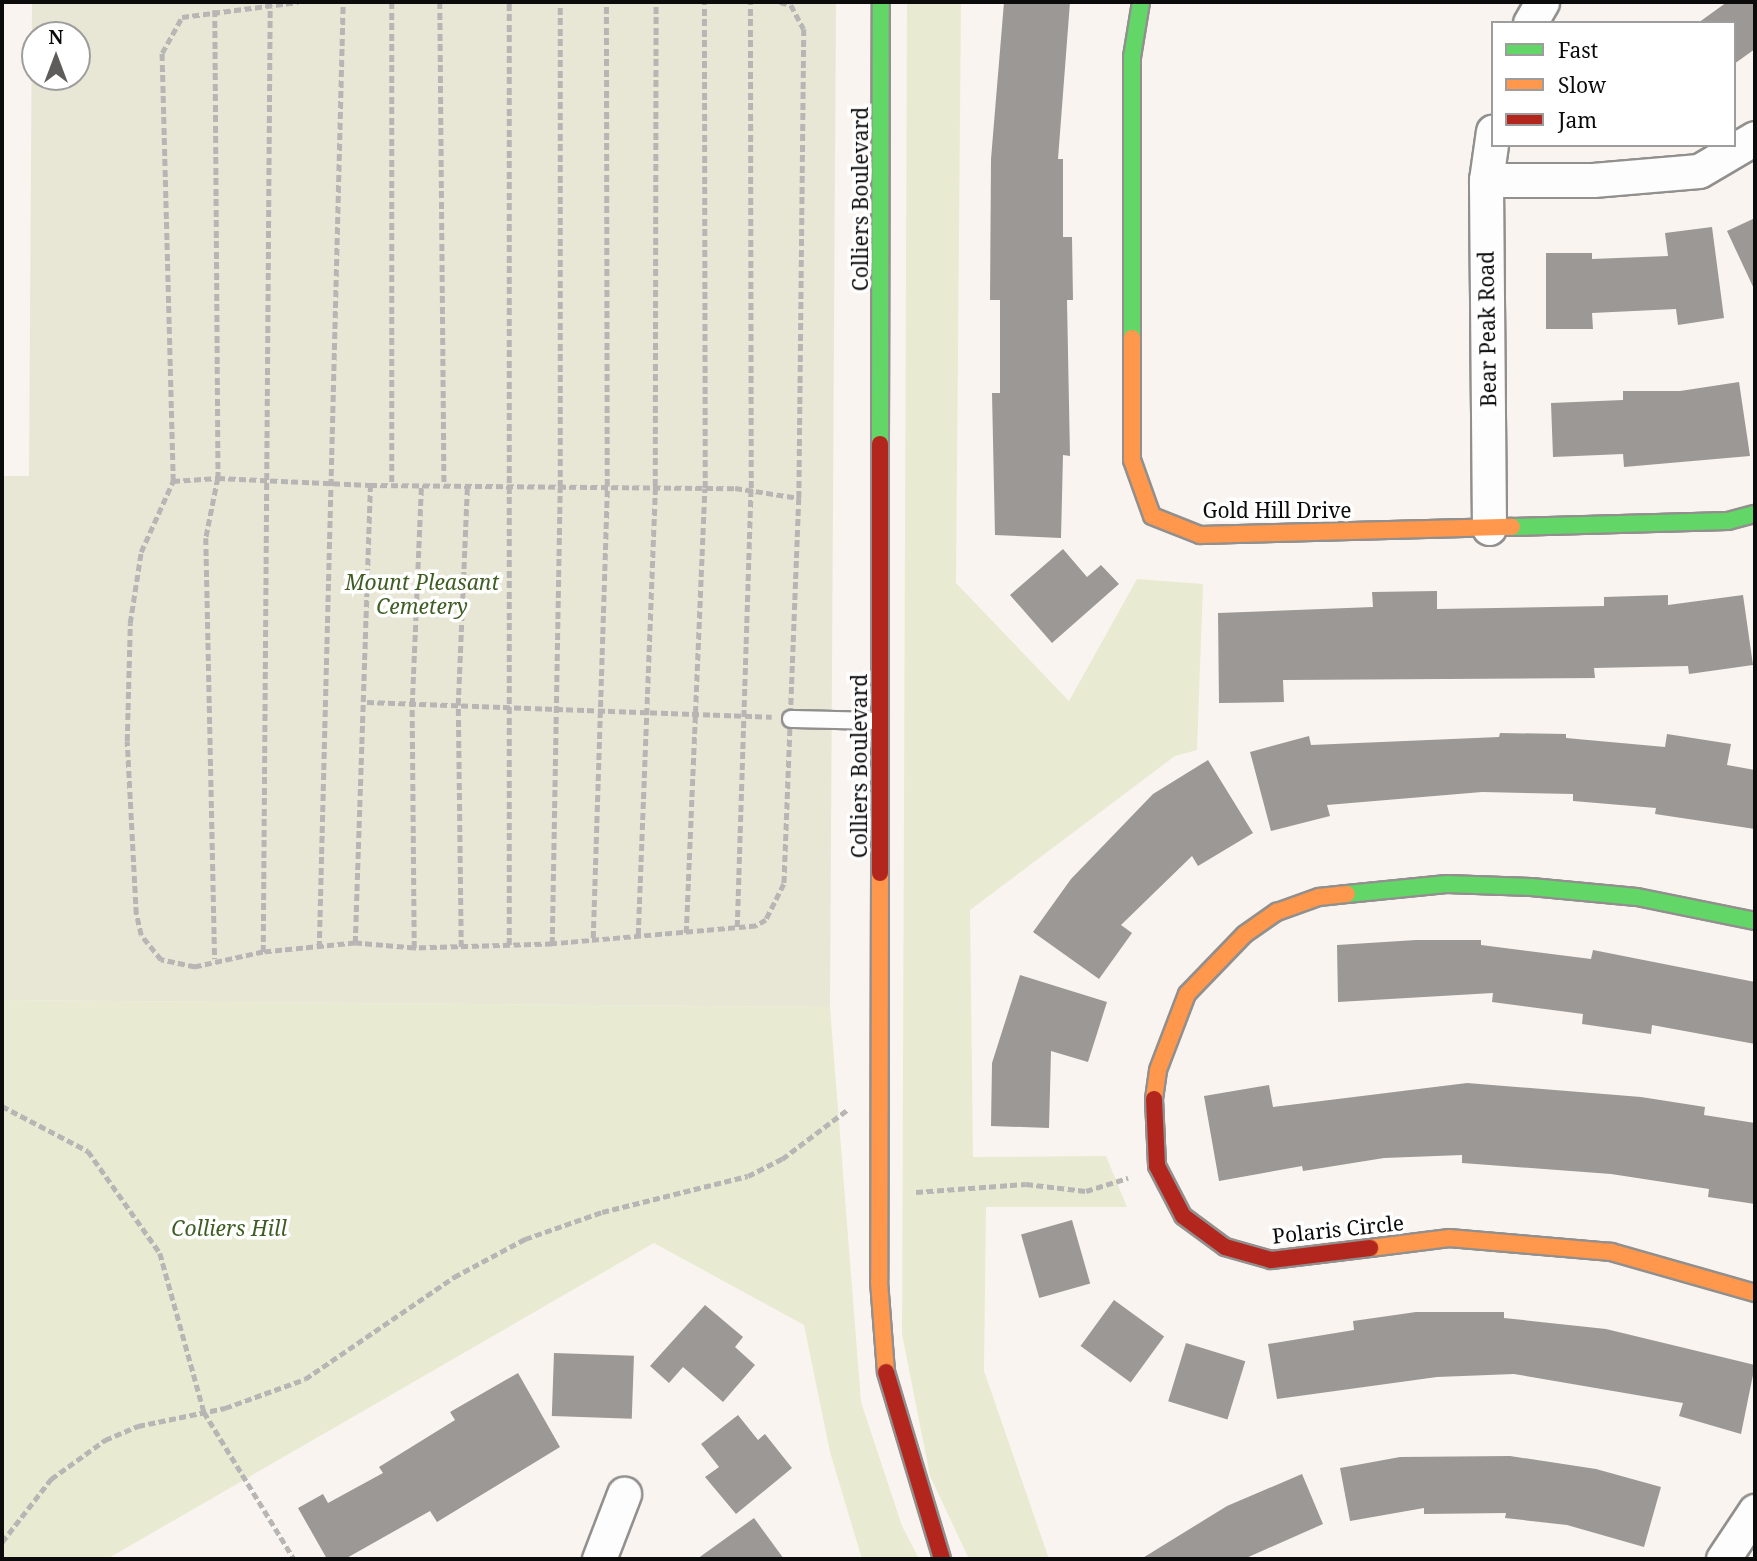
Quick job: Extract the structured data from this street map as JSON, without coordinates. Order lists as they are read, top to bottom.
{
  "streets": {
    "street": [
      "Colliers Boulevard",
      "Bear Peak Road",
      "Gold Hill Drive",
      "Polaris Circle"
    ]
  },
  "crossings": [
    ["Bear Peak Road", "Gold Hill Drive"]
  ],
  "parks": ["Mount Pleasant Cemetery", "Colliers Hill"],
  "legend": ["Fast", "Slow", "Jam"],
  "north": "top"
}
